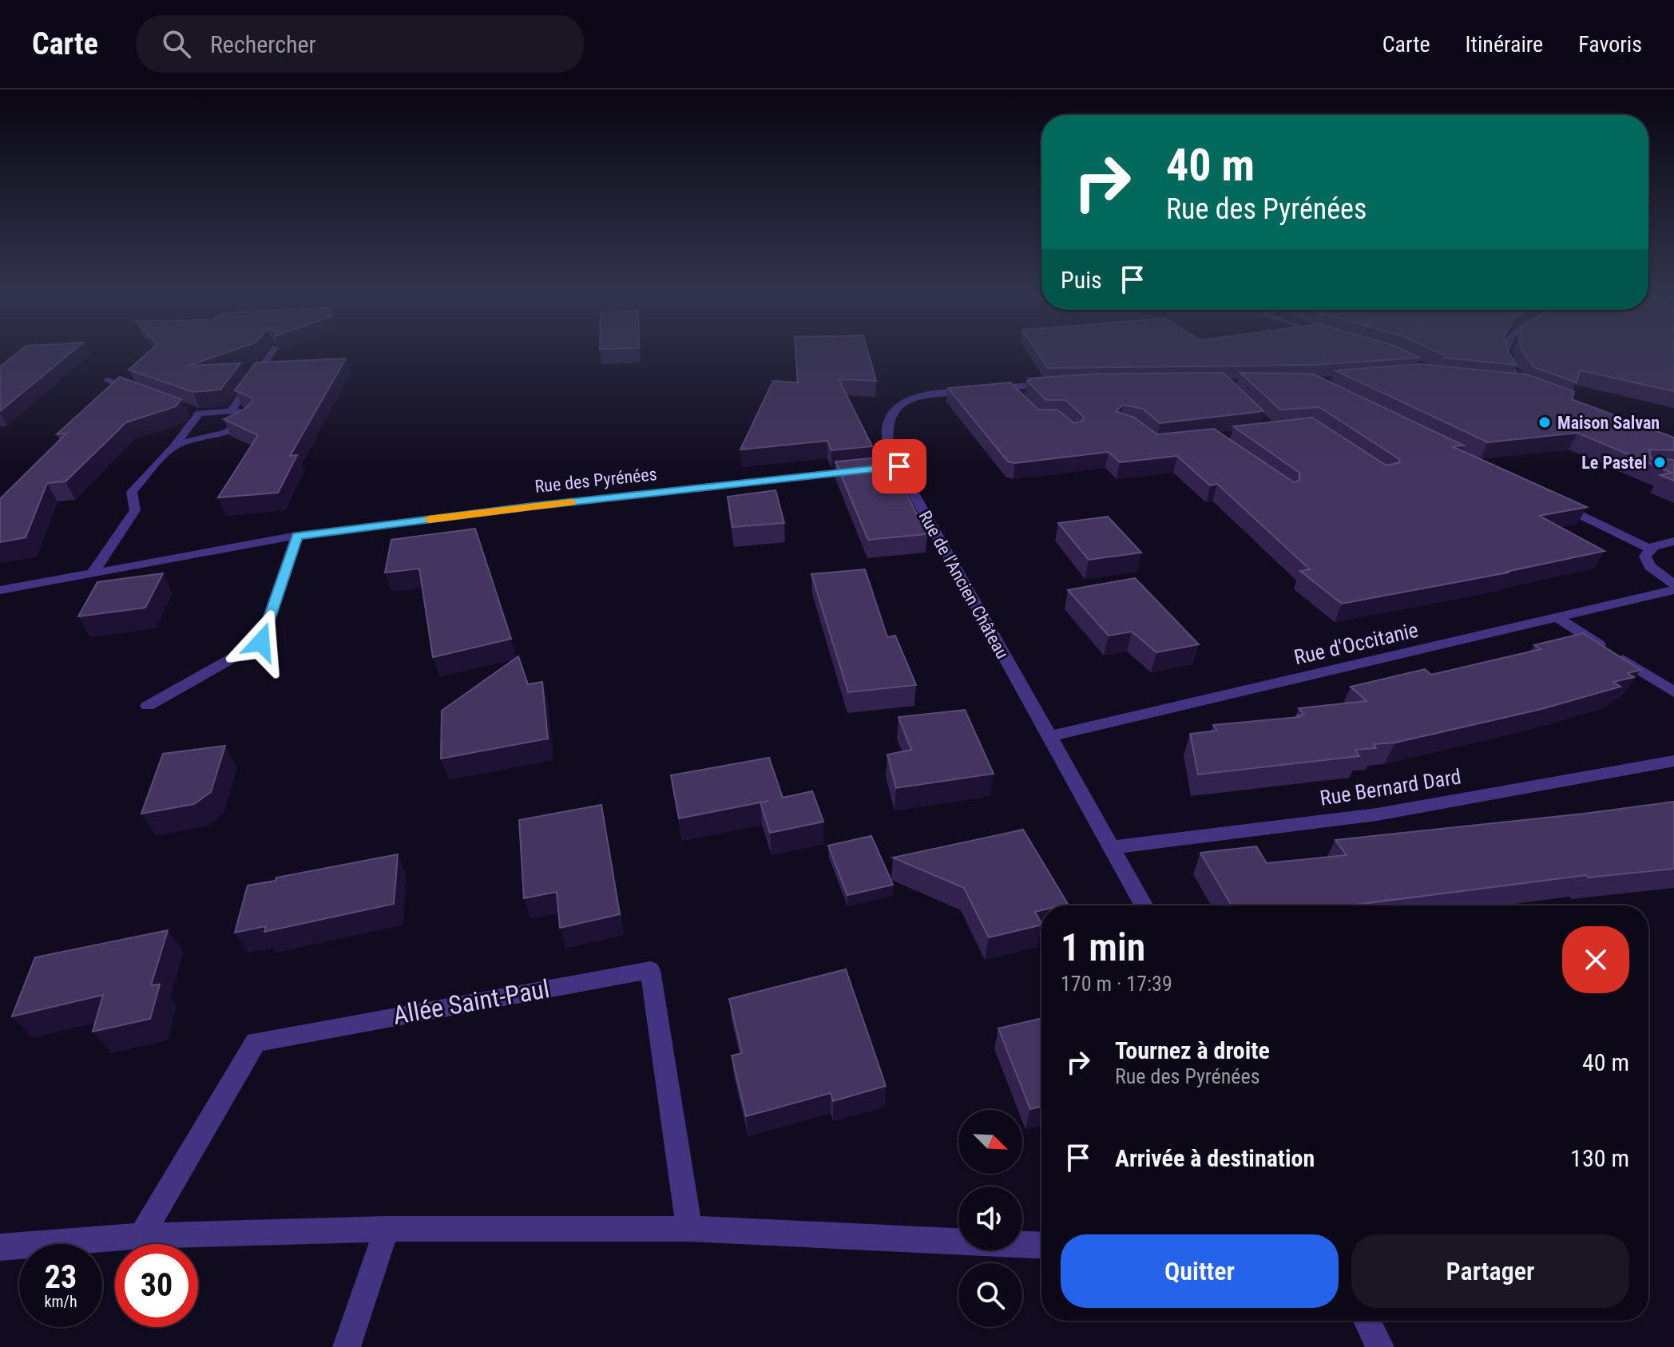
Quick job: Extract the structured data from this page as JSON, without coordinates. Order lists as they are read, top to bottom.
{
  "streets": {
    "street": [
      "Rue des Pyrénées",
      "Rue de l'Ancien Château",
      "Rue d'Occitanie",
      "Rue Bernard Dard",
      "Allée Saint-Paul"
    ]
  },
  "crossings": [
    ["Rue des Pyrénées", "Rue de l'Ancien Château"],
    ["Rue de l'Ancien Château", "Rue d'Occitanie"],
    ["Rue de l'Ancien Château", "Rue Bernard Dard"]
  ],
  "places": ["Maison Salvan", "Le Pastel"],
  "north": "bottom right",
  "page": {
    "header": "Carte",
    "search": "Rechercher",
    "nav": ["Carte", "Itinéraire", "Favoris"],
    "turn": ["40 m", "Rue des Pyrénées"],
    "then": "Puis",
    "heading": ["1 min", "170 m · 17:39"],
    "list": [
      {
        "name": "Tournez à droite",
        "note": "Rue des Pyrénées",
        "value": "40 m"
      },
      {
        "name": "Arrivée à destination",
        "value": "130 m"
      }
    ],
    "buttons": ["Quitter", "Partager"],
    "speed": "23 km/h",
    "limit": "30"
  }
}
